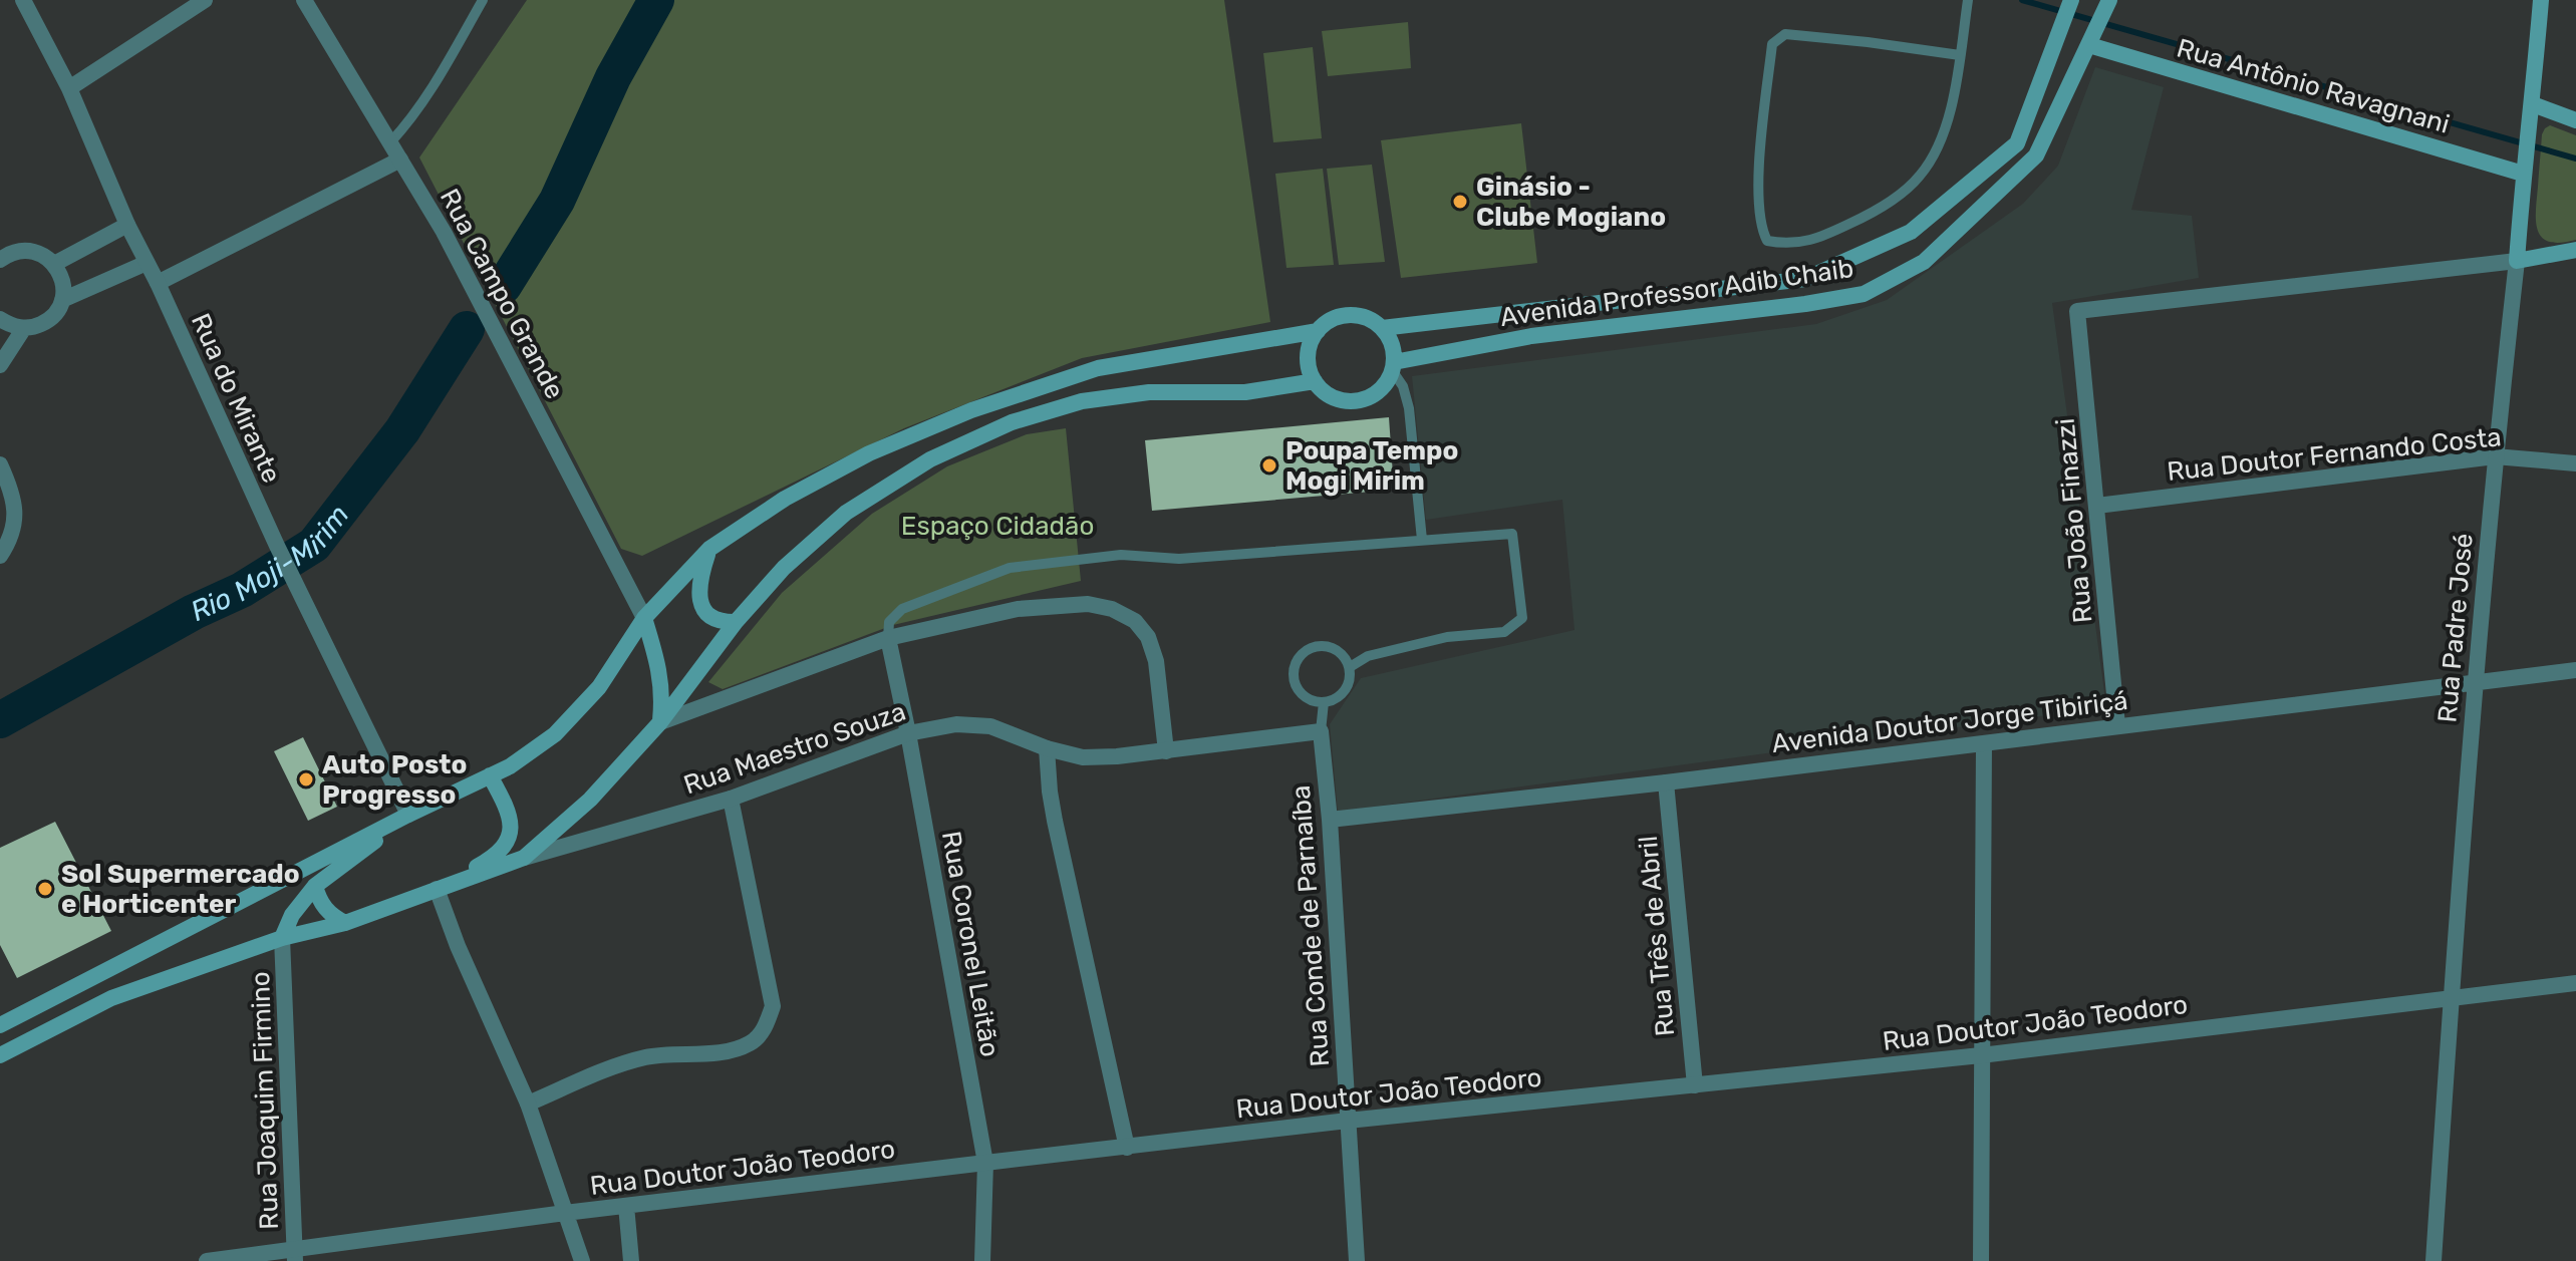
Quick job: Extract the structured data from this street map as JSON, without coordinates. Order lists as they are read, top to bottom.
{
  "streets": {
    "main road": ["Rua Antônio Ravagnani", "Avenida Professor Adib Chaib", "Rua Padre José"],
    "street": [
      "Rua Campo Grande",
      "Rua do Mirante",
      "Rua Doutor Fernando Costa",
      "Rua João Finazzi",
      "Avenida Doutor Jorge Tibiriçá",
      "Rua Maestro Souza",
      "Rua Conde de Parnaíba",
      "Rua Três de Abril",
      "Rua Coronel Leitão",
      "Rua Doutor João Teodoro",
      "Rua Joaquim Firmino"
    ]
  },
  "crossings": [
    ["Rua Antônio Ravagnani", "Avenida Professor Adib Chaib"],
    ["Rua Antônio Ravagnani", "Rua Padre José"],
    ["Rua Doutor Fernando Costa", "Rua João Finazzi"],
    ["Rua Doutor Fernando Costa", "Rua Padre José"],
    ["Rua João Finazzi", "Rua Padre José"],
    ["Rua João Finazzi", "Avenida Doutor Jorge Tibiriçá"],
    ["Rua Padre José", "Avenida Doutor Jorge Tibiriçá"],
    ["Rua Padre José", "Rua Doutor João Teodoro"],
    ["Avenida Doutor Jorge Tibiriçá", "Rua Conde de Parnaíba"],
    ["Avenida Doutor Jorge Tibiriçá", "Rua Três de Abril"],
    ["Rua Maestro Souza", "Rua Conde de Parnaíba"],
    ["Rua Maestro Souza", "Rua Coronel Leitão"],
    ["Rua Conde de Parnaíba", "Rua Doutor João Teodoro"],
    ["Rua Três de Abril", "Rua Doutor João Teodoro"],
    ["Rua Coronel Leitão", "Rua Doutor João Teodoro"],
    ["Rua Doutor João Teodoro", "Rua Joaquim Firmino"]
  ],
  "water": ["Rio Moji-Mirim"],
  "parks": ["Espaço Cidadão"],
  "places": [
    "Ginásio - Clube Mogiano",
    "Poupa Tempo Mogi Mirim",
    "Auto Posto Progresso",
    "Sol Supermercado e Horticenter"
  ]
}
